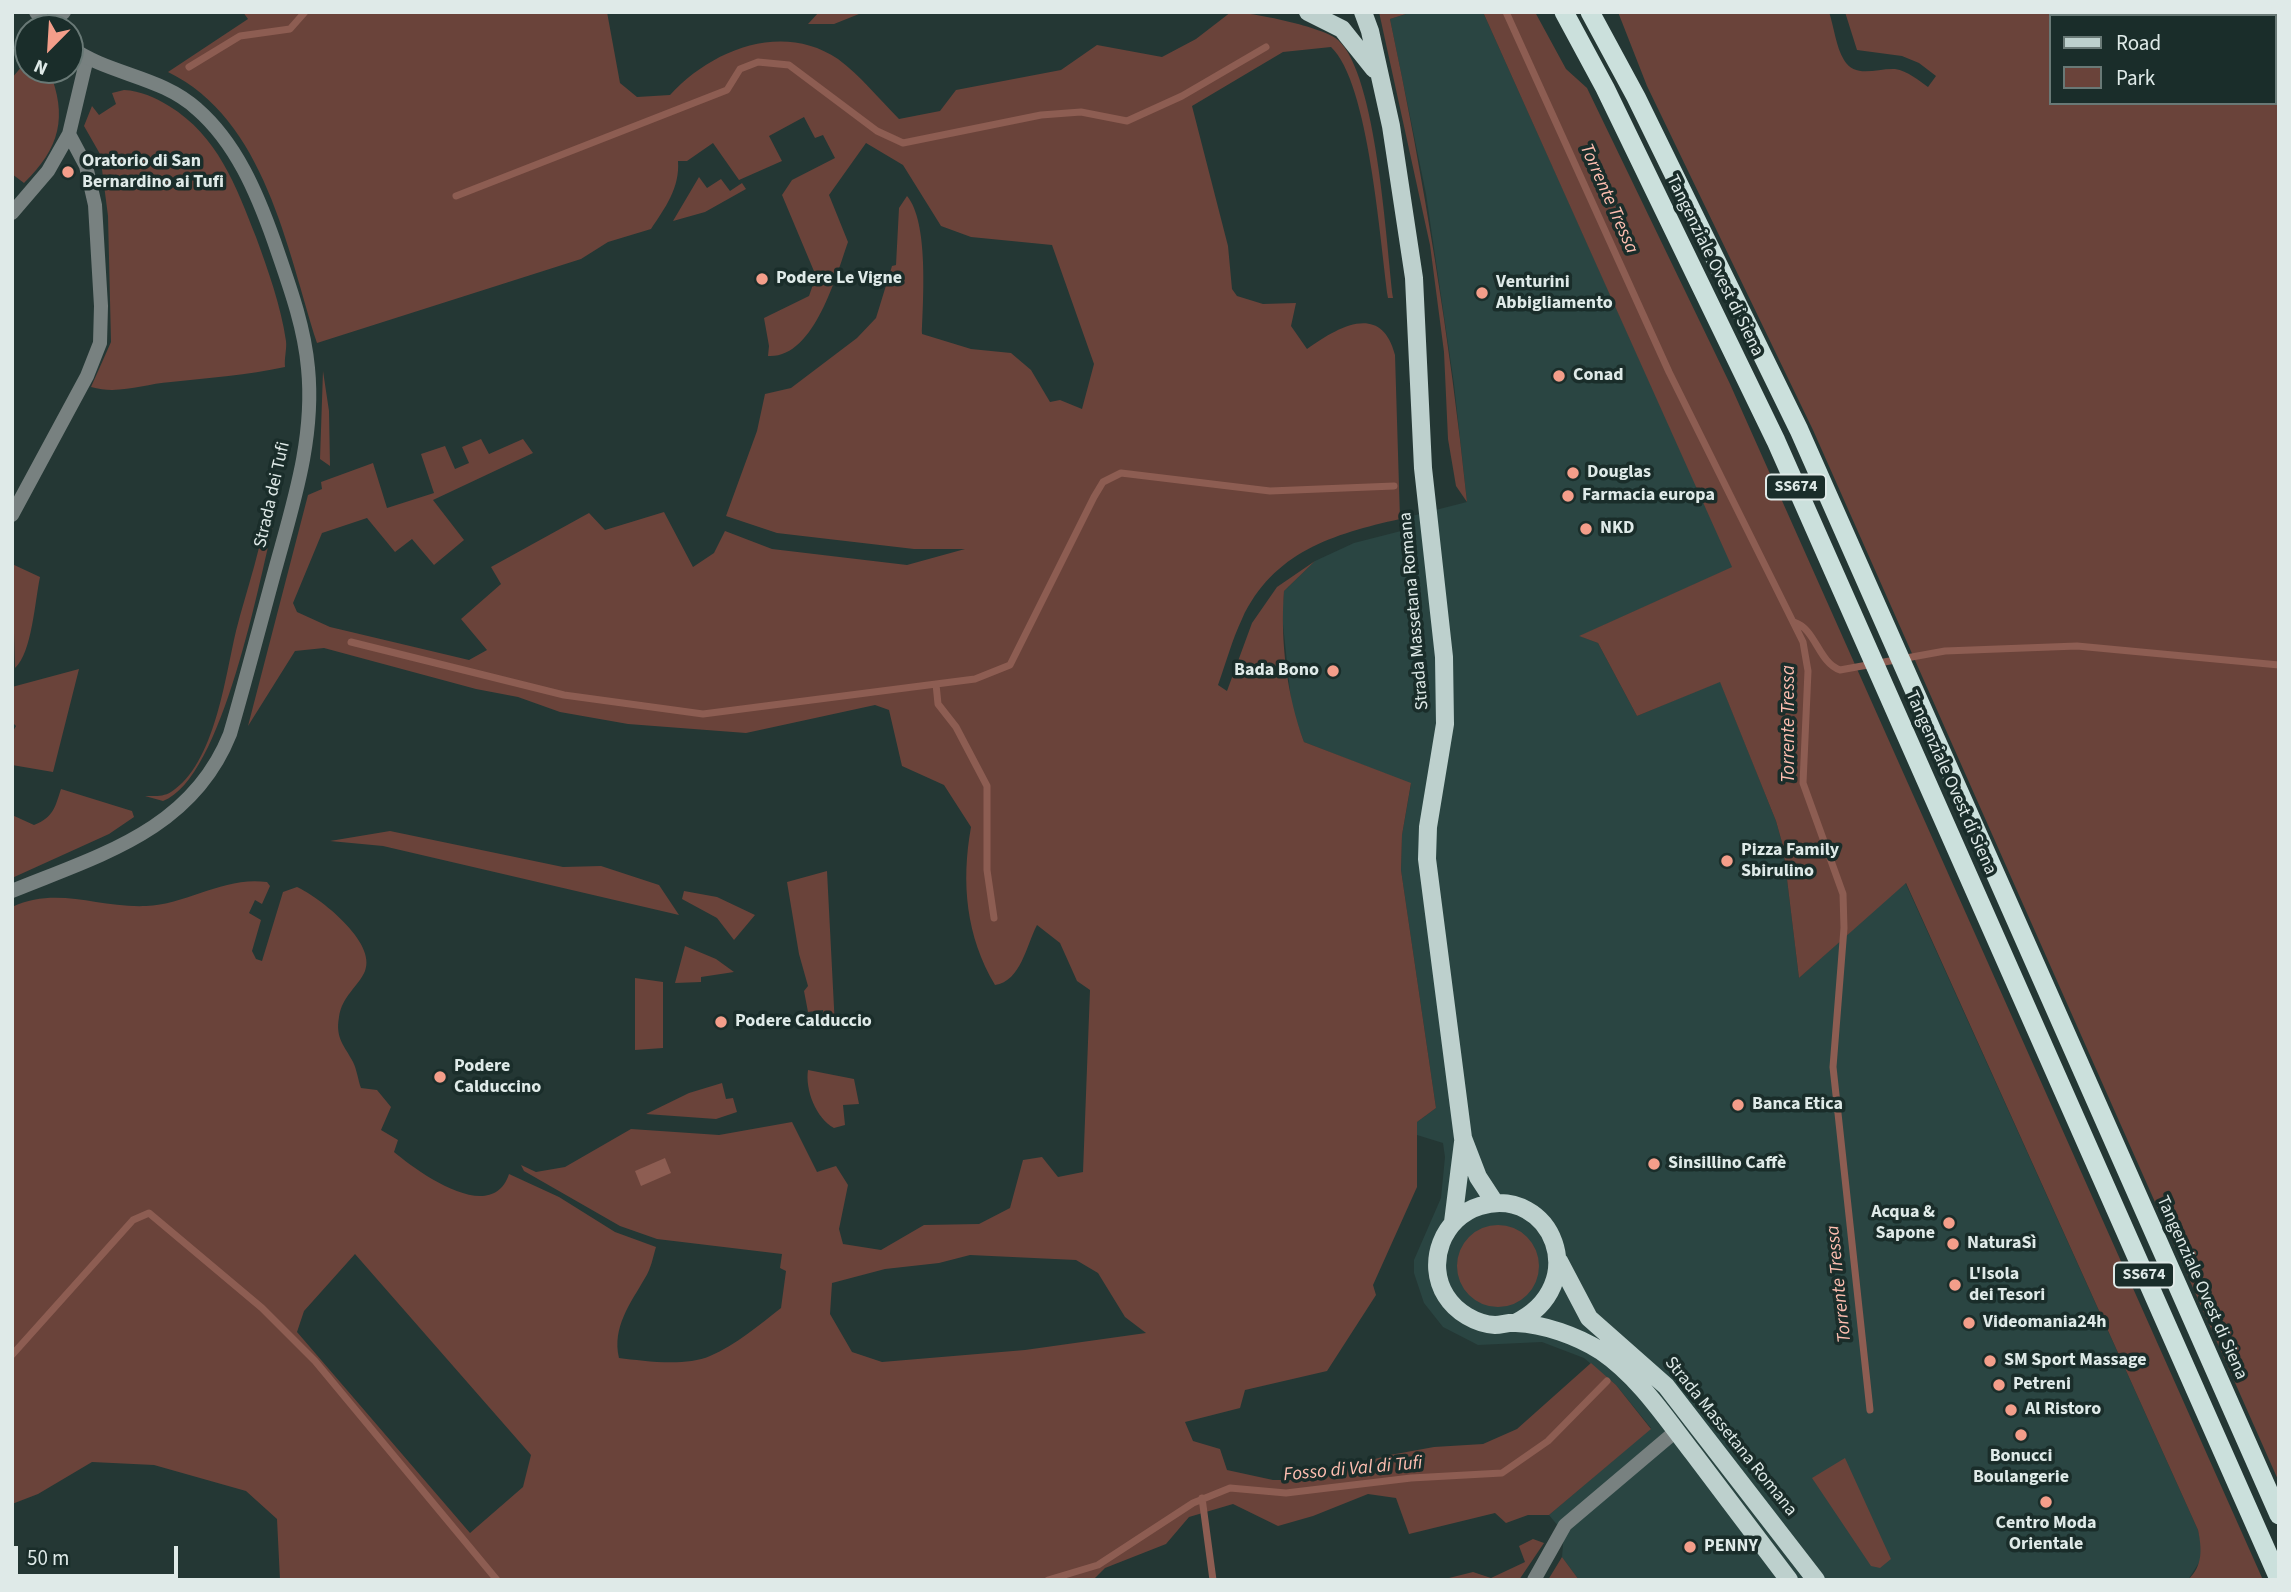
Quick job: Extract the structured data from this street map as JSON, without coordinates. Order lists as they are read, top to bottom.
{
  "streets": {
    "highway": ["Tangenziale Ovest di Siena", "SS674"],
    "main road": ["Strada Massetana Romana"],
    "street": ["Strada dei Tufi"]
  },
  "water": ["Torrente Tressa", "Fosso di Val di Tufi"],
  "places": [
    "Oratorio di San Bernardino ai Tufi",
    "Podere Le Vigne",
    "Venturini Abbigliamento",
    "Conad",
    "Douglas",
    "Farmacia europa",
    "NKD",
    "Bada Bono",
    "Pizza Family Sbirulino",
    "Podere Calduccio",
    "Podere Calduccino",
    "Banca Etica",
    "Sinsillino Caffè",
    "Acqua & Sapone",
    "NaturaSì",
    "L'Isola dei Tesori",
    "Videomania24h",
    "SM Sport Massage",
    "Petreni",
    "Al Ristoro",
    "Bonucci Boulangerie",
    "Centro Moda Orientale",
    "PENNY"
  ],
  "legend": ["Road", "Park"],
  "scale_bar": "50 m",
  "north": "bottom left"
}
